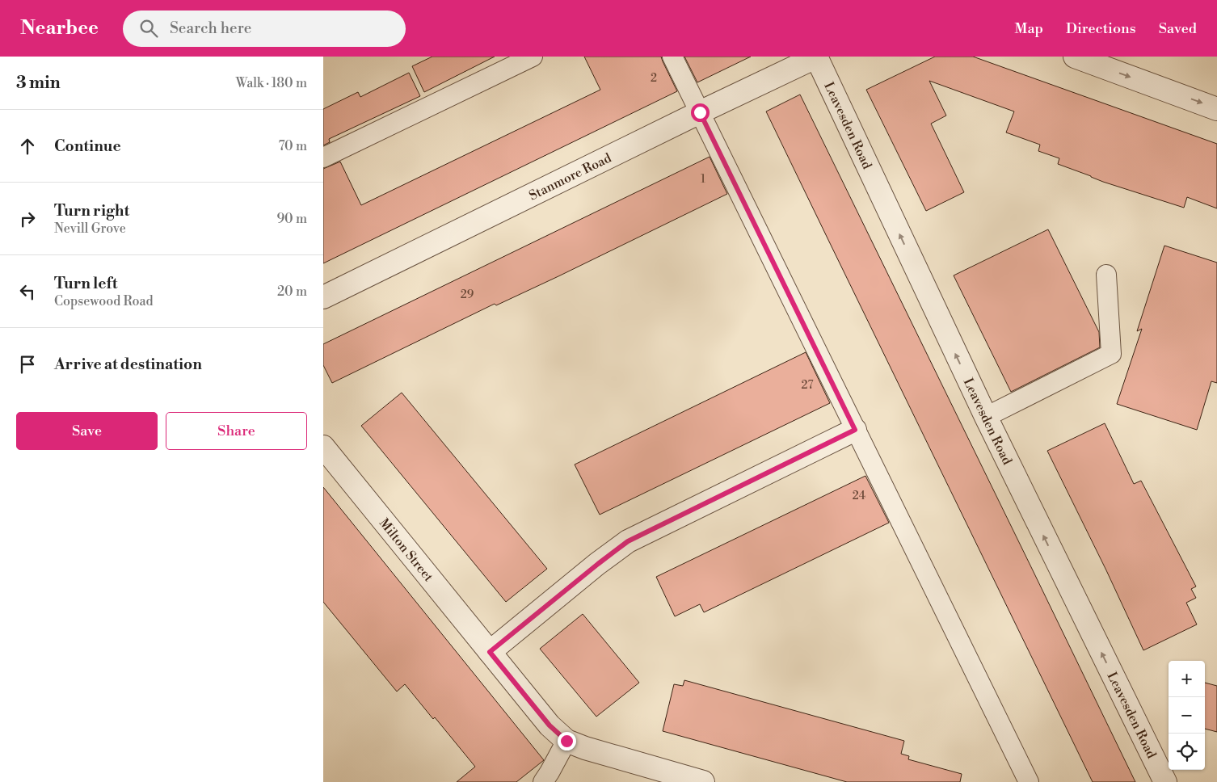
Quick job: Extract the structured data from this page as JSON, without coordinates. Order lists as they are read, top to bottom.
{
  "streets": {
    "street": ["Leavesden Road", "Stanmore Road", "Milton Street"]
  },
  "crossings": [
    ["Leavesden Road", "Stanmore Road"]
  ],
  "one_way": ["Leavesden Road"],
  "house_numbers": [
    "2",
    "1",
    "29",
    "27",
    "24"
  ],
  "page": {
    "header": "Nearbee",
    "search": "Search here",
    "nav": ["Map", "Directions", "Saved"],
    "heading": ["3 min", "Walk · 180 m"],
    "list": [
      ["Continue", "70 m"],
      ["Turn right", "Nevill Grove", "90 m"],
      ["Turn left", "Copsewood Road", "20 m"],
      "Arrive at destination"
    ],
    "buttons": ["Save", "Share"],
    "map_buttons": ["+", "−"]
  }
}
